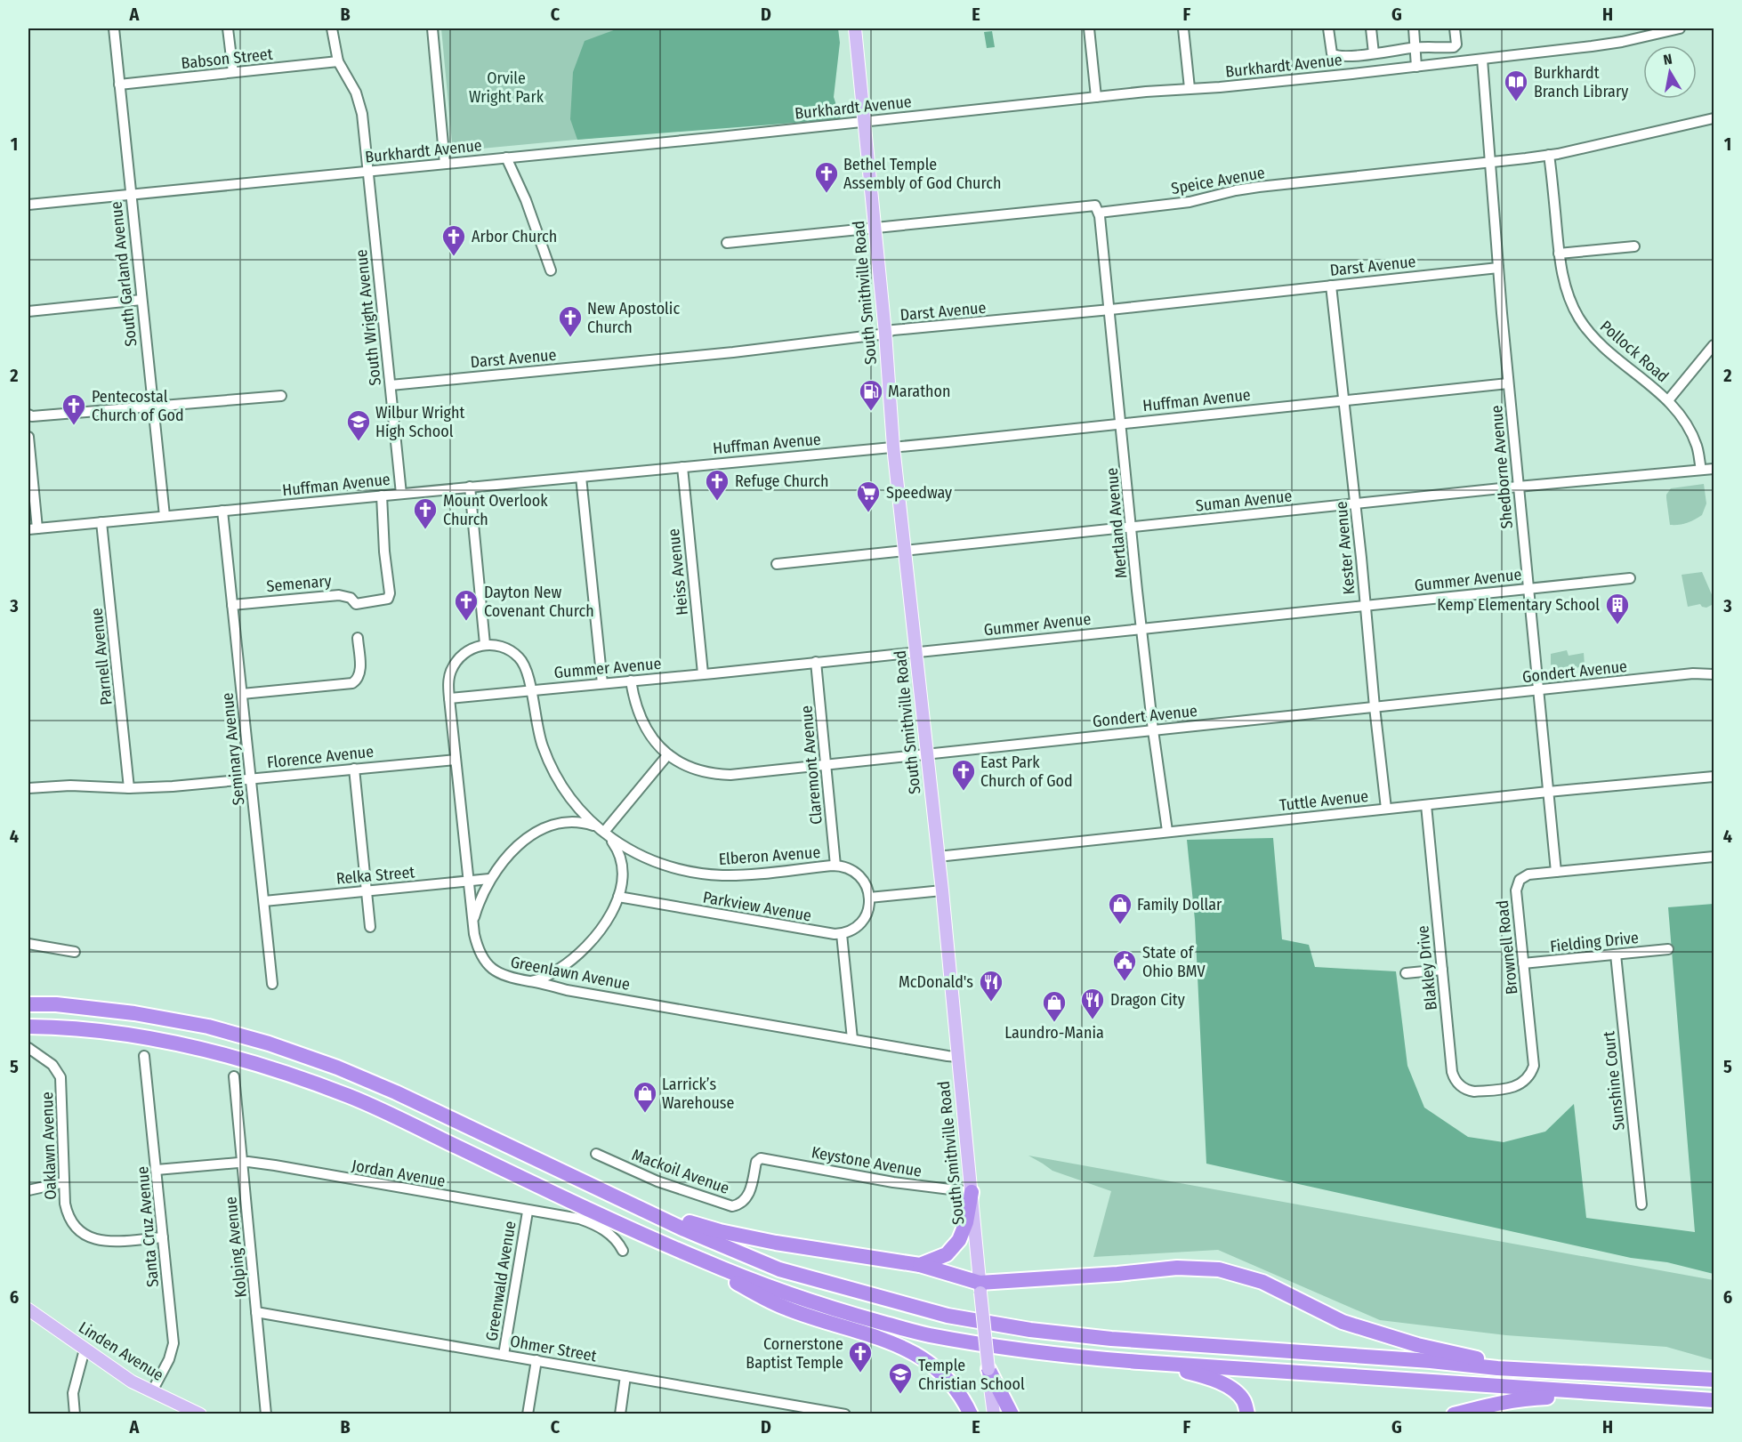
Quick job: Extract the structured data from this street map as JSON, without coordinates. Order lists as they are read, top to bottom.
{
  "streets": {
    "main road": ["South Smithville Road", "Linden Avenue"],
    "street": [
      "Babson Street",
      "Burkhardt Avenue",
      "Speice Avenue",
      "Darst Avenue",
      "South Garland Avenue",
      "South Wright Avenue",
      "Pollock Road",
      "Huffman Avenue",
      "Shedborne Avenue",
      "Suman Avenue",
      "Mertland Avenue",
      "Kester Avenue",
      "Heiss Avenue",
      "Gummer Avenue",
      "Semenary",
      "Parnell Avenue",
      "Gondert Avenue",
      "Seminary Avenue",
      "Florence Avenue",
      "Claremont Avenue",
      "Tuttle Avenue",
      "Elberon Avenue",
      "Relka Street",
      "Parkview Avenue",
      "Fielding Drive",
      "Brownell Road",
      "Blakley Drive",
      "Greenlawn Avenue",
      "Sunshine Court",
      "Oaklawn Avenue",
      "Keystone Avenue",
      "Mackoil Avenue",
      "Jordan Avenue",
      "Santa Cruz Avenue",
      "Kolping Avenue",
      "Greenwald Avenue",
      "Ohmer Street"
    ]
  },
  "crossings": [
    ["Babson Street", "South Garland Avenue"],
    ["Babson Street", "South Wright Avenue"],
    ["Burkhardt Avenue", "South Garland Avenue"],
    ["Burkhardt Avenue", "South Smithville Road"],
    ["Burkhardt Avenue", "South Wright Avenue"],
    ["Burkhardt Avenue", "Shedborne Avenue"],
    ["Speice Avenue", "South Smithville Road"],
    ["Speice Avenue", "Pollock Road"],
    ["Speice Avenue", "Shedborne Avenue"],
    ["Speice Avenue", "Mertland Avenue"],
    ["Darst Avenue", "South Smithville Road"],
    ["Darst Avenue", "South Wright Avenue"],
    ["Darst Avenue", "Shedborne Avenue"],
    ["Darst Avenue", "Mertland Avenue"],
    ["Darst Avenue", "Kester Avenue"],
    ["South Garland Avenue", "Huffman Avenue"],
    ["South Smithville Road", "Huffman Avenue"],
    ["South Smithville Road", "Suman Avenue"],
    ["South Smithville Road", "Gummer Avenue"],
    ["South Smithville Road", "Gondert Avenue"],
    ["South Smithville Road", "Tuttle Avenue"],
    ["South Smithville Road", "Greenlawn Avenue"],
    ["South Smithville Road", "Keystone Avenue"],
    ["South Wright Avenue", "Huffman Avenue"],
    ["Pollock Road", "Suman Avenue"],
    ["Huffman Avenue", "Shedborne Avenue"],
    ["Huffman Avenue", "Mertland Avenue"],
    ["Huffman Avenue", "Kester Avenue"],
    ["Huffman Avenue", "Heiss Avenue"],
    ["Huffman Avenue", "Semenary"],
    ["Huffman Avenue", "Parnell Avenue"],
    ["Huffman Avenue", "Seminary Avenue"],
    ["Shedborne Avenue", "Suman Avenue"],
    ["Shedborne Avenue", "Gummer Avenue"],
    ["Shedborne Avenue", "Gondert Avenue"],
    ["Shedborne Avenue", "Tuttle Avenue"],
    ["Shedborne Avenue", "Brownell Road"],
    ["Suman Avenue", "Mertland Avenue"],
    ["Suman Avenue", "Kester Avenue"],
    ["Mertland Avenue", "Gummer Avenue"],
    ["Mertland Avenue", "Gondert Avenue"],
    ["Mertland Avenue", "Tuttle Avenue"],
    ["Kester Avenue", "Gummer Avenue"],
    ["Kester Avenue", "Gondert Avenue"],
    ["Kester Avenue", "Tuttle Avenue"],
    ["Heiss Avenue", "Gummer Avenue"],
    ["Gummer Avenue", "Gondert Avenue"],
    ["Gummer Avenue", "Claremont Avenue"],
    ["Gummer Avenue", "Elberon Avenue"],
    ["Gummer Avenue", "Greenlawn Avenue"],
    ["Semenary", "Seminary Avenue"],
    ["Parnell Avenue", "Florence Avenue"],
    ["Gondert Avenue", "Claremont Avenue"],
    ["Seminary Avenue", "Florence Avenue"],
    ["Seminary Avenue", "Relka Street"],
    ["Florence Avenue", "Greenlawn Avenue"],
    ["Claremont Avenue", "Elberon Avenue"],
    ["Tuttle Avenue", "Blakley Drive"],
    ["Elberon Avenue", "Relka Street"],
    ["Elberon Avenue", "Parkview Avenue"],
    ["Elberon Avenue", "Greenlawn Avenue"],
    ["Relka Street", "Parkview Avenue"],
    ["Relka Street", "Greenlawn Avenue"],
    ["Parkview Avenue", "Greenlawn Avenue"],
    ["Fielding Drive", "Brownell Road"],
    ["Fielding Drive", "Sunshine Court"],
    ["Brownell Road", "Blakley Drive"],
    ["Oaklawn Avenue", "Santa Cruz Avenue"],
    ["Keystone Avenue", "Mackoil Avenue"],
    ["Jordan Avenue", "Santa Cruz Avenue"],
    ["Jordan Avenue", "Kolping Avenue"],
    ["Jordan Avenue", "Greenwald Avenue"],
    ["Santa Cruz Avenue", "Linden Avenue"],
    ["Kolping Avenue", "Ohmer Street"],
    ["Greenwald Avenue", "Ohmer Street"]
  ],
  "parks": ["Orvile Wright Park"],
  "places": {
    "library": ["Burkhardt Branch Library"],
    "church": [
      "Bethel Temple Assembly of God Church",
      "Arbor Church",
      "New Apostolic Church",
      "Pentecostal Church of God",
      "Refuge Church",
      "Mount Overlook Church",
      "Dayton New Covenant Church",
      "East Park Church of God",
      "Cornerstone Baptist Temple"
    ],
    "fuel station": ["Marathon"],
    "school or university": ["Wilbur Wright High School", "Temple Christian School"],
    "supermarket": ["Speedway"],
    "building": ["Kemp Elementary School"],
    "shop": ["Family Dollar", "Laundro-Mania", "Larrick’s Warehouse"],
    "public building": ["State of Ohio BMV"],
    "restaurant": ["McDonald's", "Dragon City"]
  },
  "north": "top",
  "grid": {
    "columns": [
      "A",
      "B",
      "C",
      "D",
      "E",
      "F",
      "G",
      "H"
    ],
    "rows": [
      "1",
      "2",
      "3",
      "4",
      "5",
      "6"
    ]
  }
}
